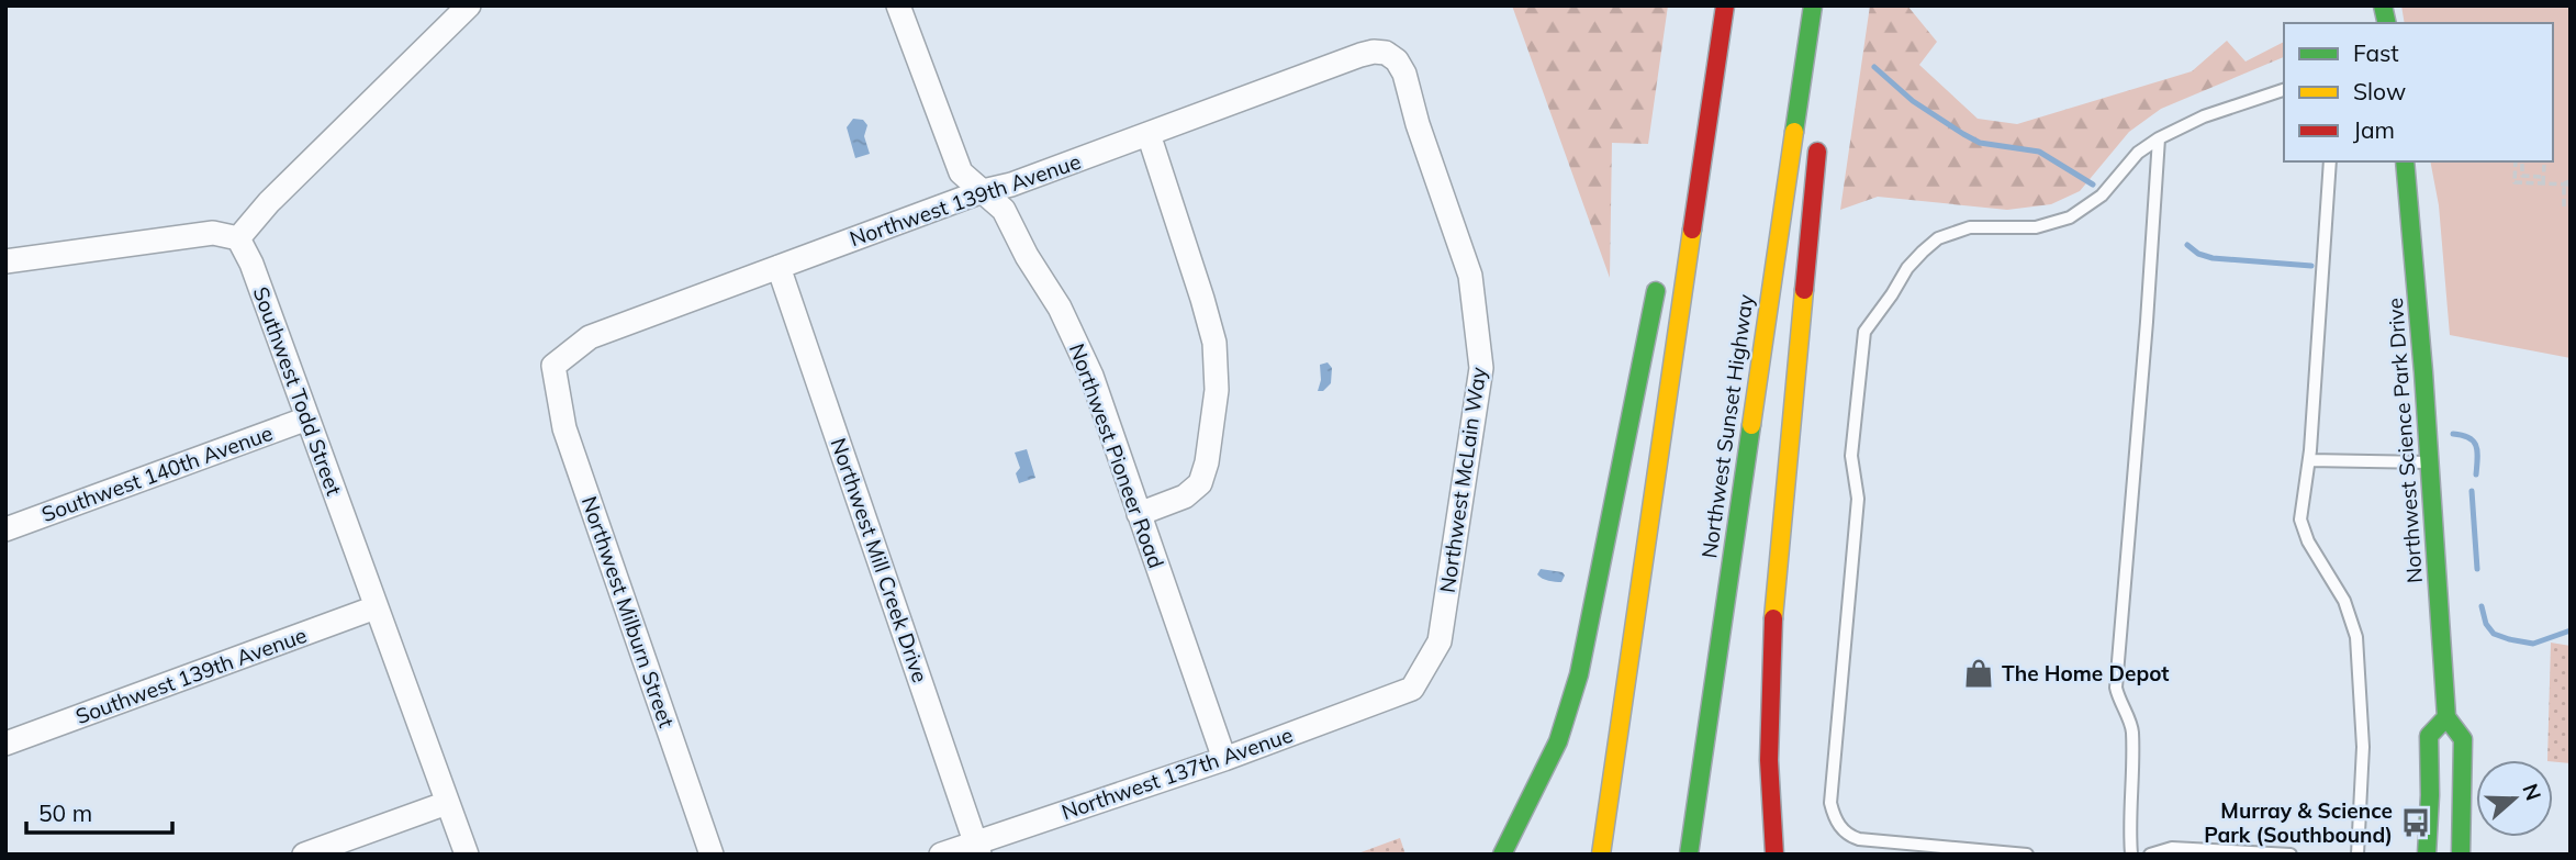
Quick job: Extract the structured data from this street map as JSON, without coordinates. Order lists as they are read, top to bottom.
{
  "streets": {
    "main road": ["Northwest Sunset Highway", "Northwest Science Park Drive"],
    "street": [
      "Northwest 139th Avenue",
      "Southwest Todd Street",
      "Northwest Pioneer Road",
      "Southwest 140th Avenue",
      "Northwest McLain Way",
      "Northwest Mill Creek Drive",
      "Northwest Milburn Street",
      "Southwest 139th Avenue",
      "Northwest 137th Avenue"
    ]
  },
  "crossings": [
    ["Northwest 139th Avenue", "Northwest Pioneer Road"],
    ["Northwest 139th Avenue", "Northwest McLain Way"],
    ["Northwest 139th Avenue", "Northwest Mill Creek Drive"],
    ["Northwest 139th Avenue", "Northwest Milburn Street"],
    ["Southwest Todd Street", "Southwest 140th Avenue"],
    ["Southwest Todd Street", "Southwest 139th Avenue"],
    ["Northwest Pioneer Road", "Northwest 137th Avenue"],
    ["Northwest McLain Way", "Northwest 137th Avenue"],
    ["Northwest Mill Creek Drive", "Northwest 137th Avenue"]
  ],
  "places": {
    "shop": ["The Home Depot"],
    "bus stop": ["Murray & Science Park (Southbound)"]
  },
  "legend": ["Fast", "Slow", "Jam"],
  "scale_bar": "50 m",
  "north": "right"
}
